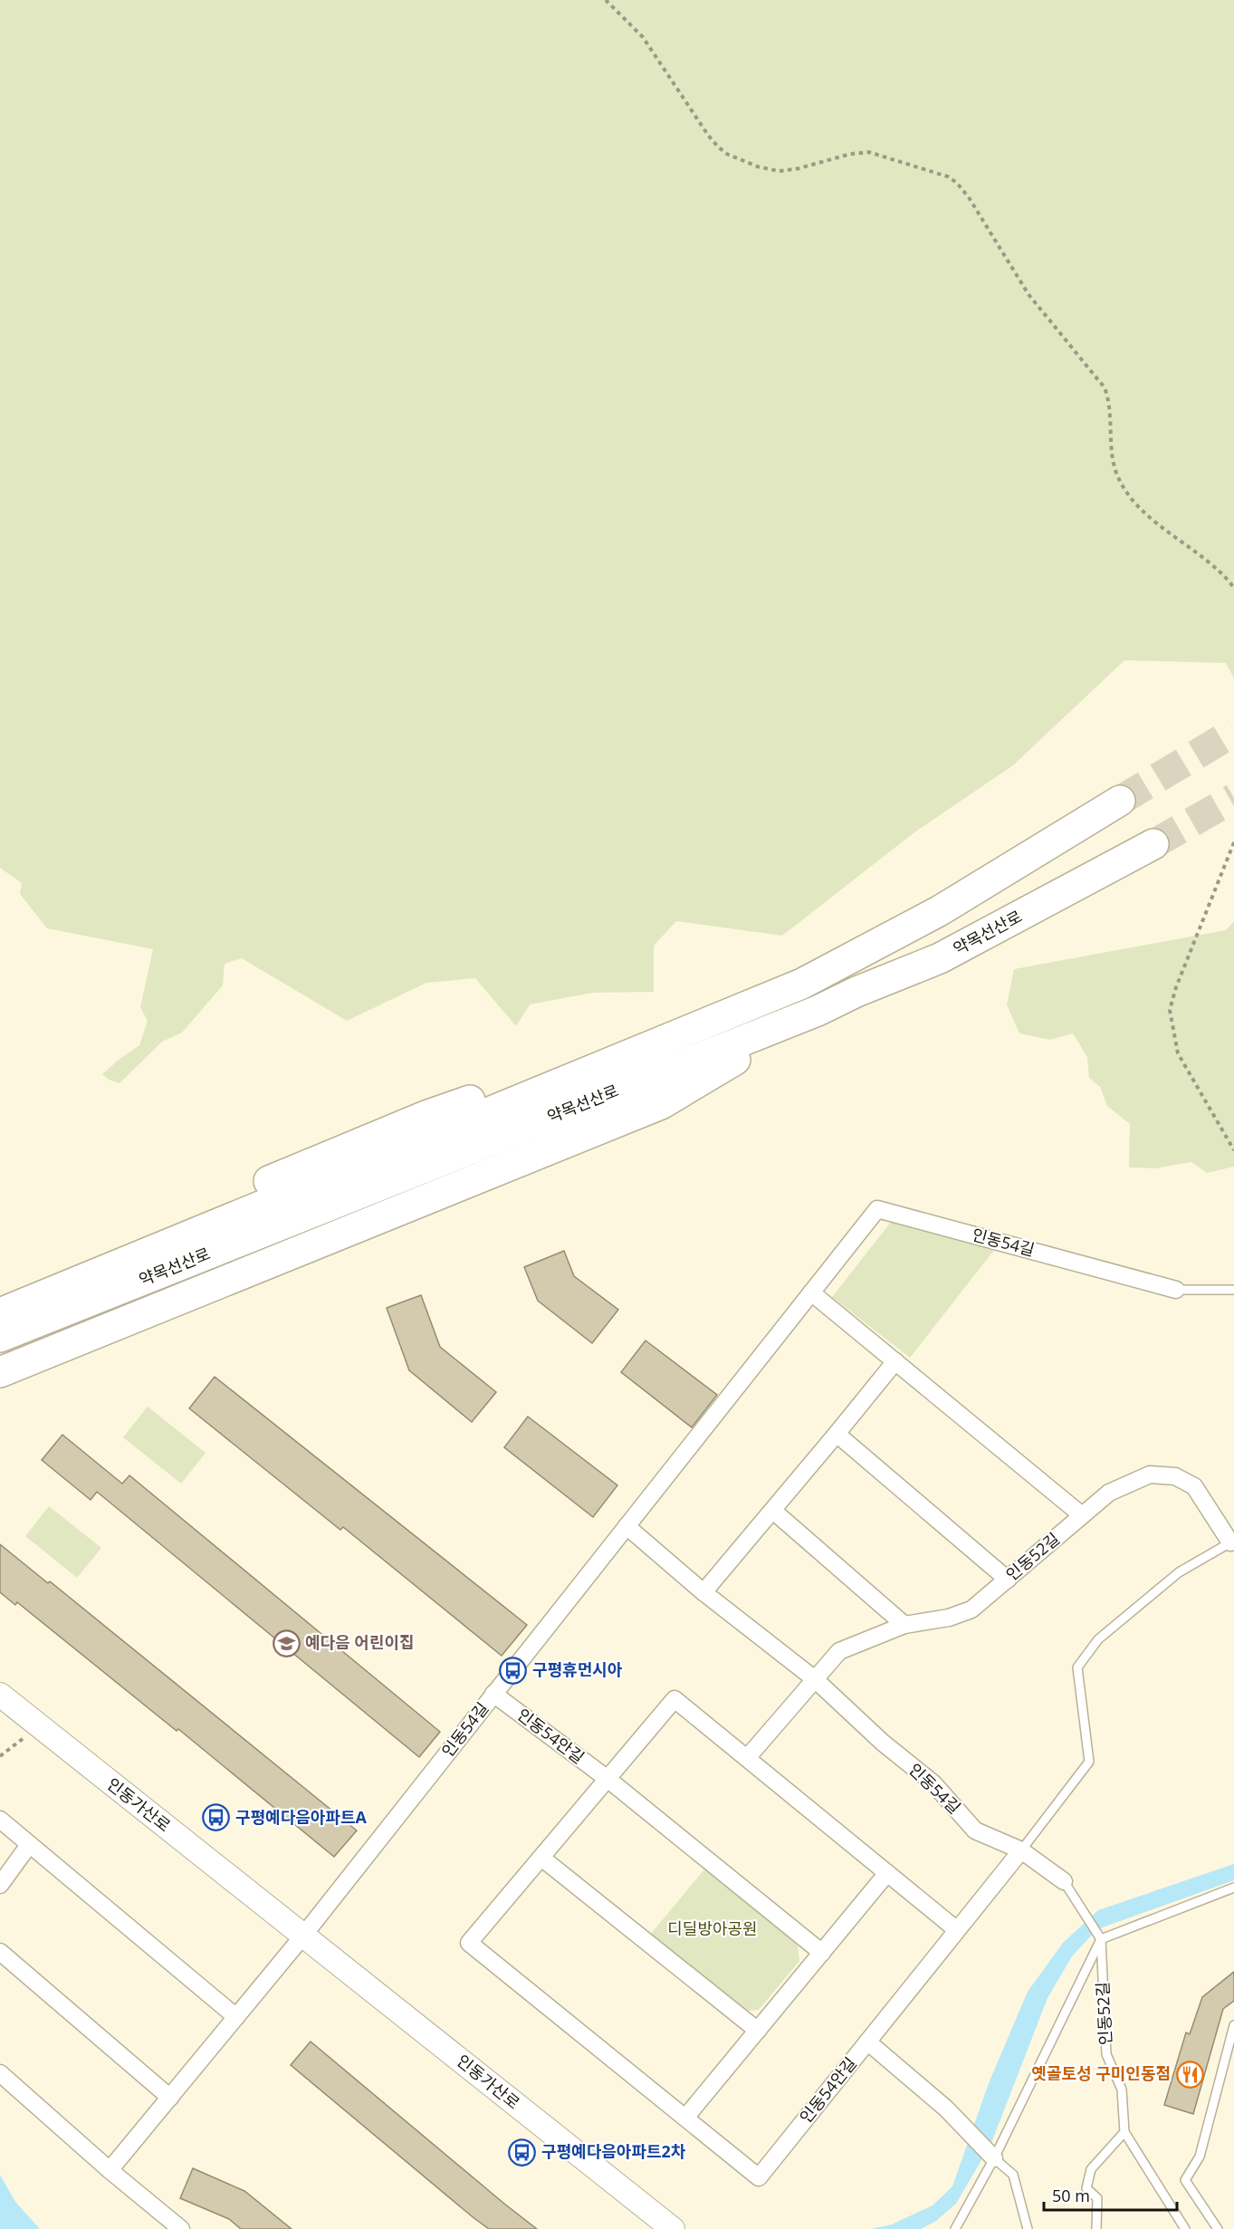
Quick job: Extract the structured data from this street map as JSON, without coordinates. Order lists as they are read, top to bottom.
{
  "streets": {
    "highway": ["약목선산로"],
    "main road": ["인동가산로"],
    "street": ["인동54길", "인동52길", "인동54안길"]
  },
  "crossings": [
    ["인동54길", "인동52길"],
    ["인동54길", "인동54안길"],
    ["인동54길", "인동가산로"],
    ["인동52길", "인동54안길"]
  ],
  "parks": ["디딜방아공원"],
  "places": {
    "school or university": ["예다음 어린이집"],
    "bus stop": ["구평휴먼시아", "구평예다음아파트A", "구평예다음아파트2차"],
    "restaurant": ["옛골토성 구미인동점"]
  },
  "scale_bar": "50 m"
}
